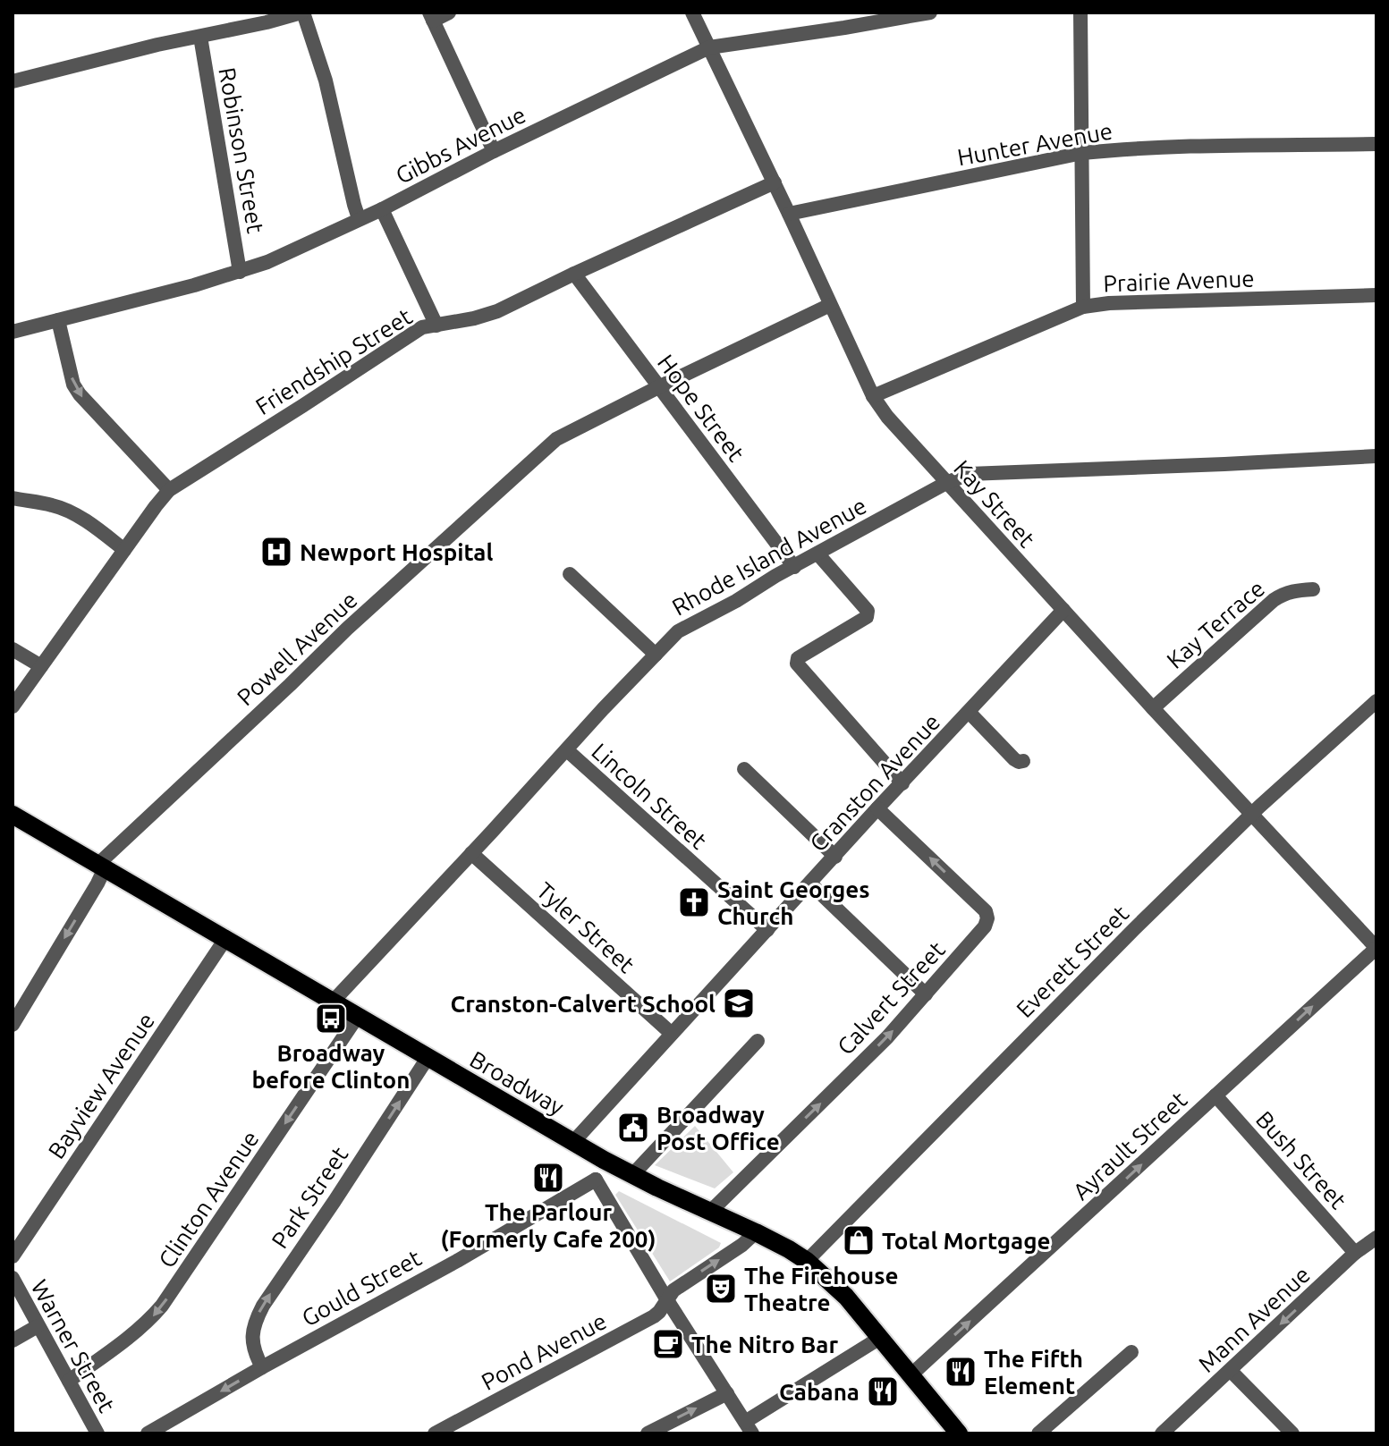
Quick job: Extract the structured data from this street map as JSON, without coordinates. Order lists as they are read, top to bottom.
{
  "streets": {
    "main road": ["Broadway"],
    "street": [
      "Hunter Avenue",
      "Gibbs Avenue",
      "Robinson Street",
      "Prairie Avenue",
      "Friendship Street",
      "Hope Street",
      "Kay Street",
      "Rhode Island Avenue",
      "Kay Terrace",
      "Powell Avenue",
      "Cranston Avenue",
      "Lincoln Street",
      "Tyler Street",
      "Everett Street",
      "Calvert Street",
      "Bayview Avenue",
      "Ayrault Street",
      "Bush Street",
      "Park Street",
      "Clinton Avenue",
      "Gould Street",
      "Mann Avenue",
      "Warner Street",
      "Pond Avenue"
    ]
  },
  "crossings": [
    ["Hunter Avenue", "Kay Street"],
    ["Gibbs Avenue", "Robinson Street"],
    ["Gibbs Avenue", "Kay Street"],
    ["Prairie Avenue", "Kay Street"],
    ["Friendship Street", "Hope Street"],
    ["Friendship Street", "Kay Street"],
    ["Hope Street", "Rhode Island Avenue"],
    ["Hope Street", "Powell Avenue"],
    ["Kay Street", "Rhode Island Avenue"],
    ["Kay Street", "Kay Terrace"],
    ["Kay Street", "Powell Avenue"],
    ["Kay Street", "Cranston Avenue"],
    ["Kay Street", "Everett Street"],
    ["Kay Street", "Ayrault Street"],
    ["Rhode Island Avenue", "Lincoln Street"],
    ["Rhode Island Avenue", "Tyler Street"],
    ["Rhode Island Avenue", "Broadway"],
    ["Powell Avenue", "Broadway"],
    ["Cranston Avenue", "Lincoln Street"],
    ["Cranston Avenue", "Tyler Street"],
    ["Cranston Avenue", "Calvert Street"],
    ["Cranston Avenue", "Broadway"],
    ["Everett Street", "Broadway"],
    ["Calvert Street", "Broadway"],
    ["Broadway", "Bayview Avenue"],
    ["Broadway", "Ayrault Street"],
    ["Broadway", "Park Street"],
    ["Broadway", "Clinton Avenue"],
    ["Broadway", "Pond Avenue"],
    ["Ayrault Street", "Bush Street"],
    ["Bush Street", "Mann Avenue"],
    ["Park Street", "Gould Street"],
    ["Clinton Avenue", "Warner Street"]
  ],
  "one_way": [
    "Ayrault Street",
    "Park Street",
    "Clinton Avenue",
    "Mann Avenue"
  ],
  "places": {
    "hospital": ["Newport Hospital"],
    "church": ["Saint Georges Church"],
    "school or university": ["Cranston-Calvert School"],
    "bus stop": ["Broadway before Clinton"],
    "public building": ["Broadway Post Office"],
    "restaurant": ["The Parlour (Formerly Cafe 200)", "The Fifth Element", "Cabana"],
    "shop": ["Total Mortgage"],
    "theatre": ["The Firehouse Theatre"],
    "cafe": ["The Nitro Bar"]
  }
}
